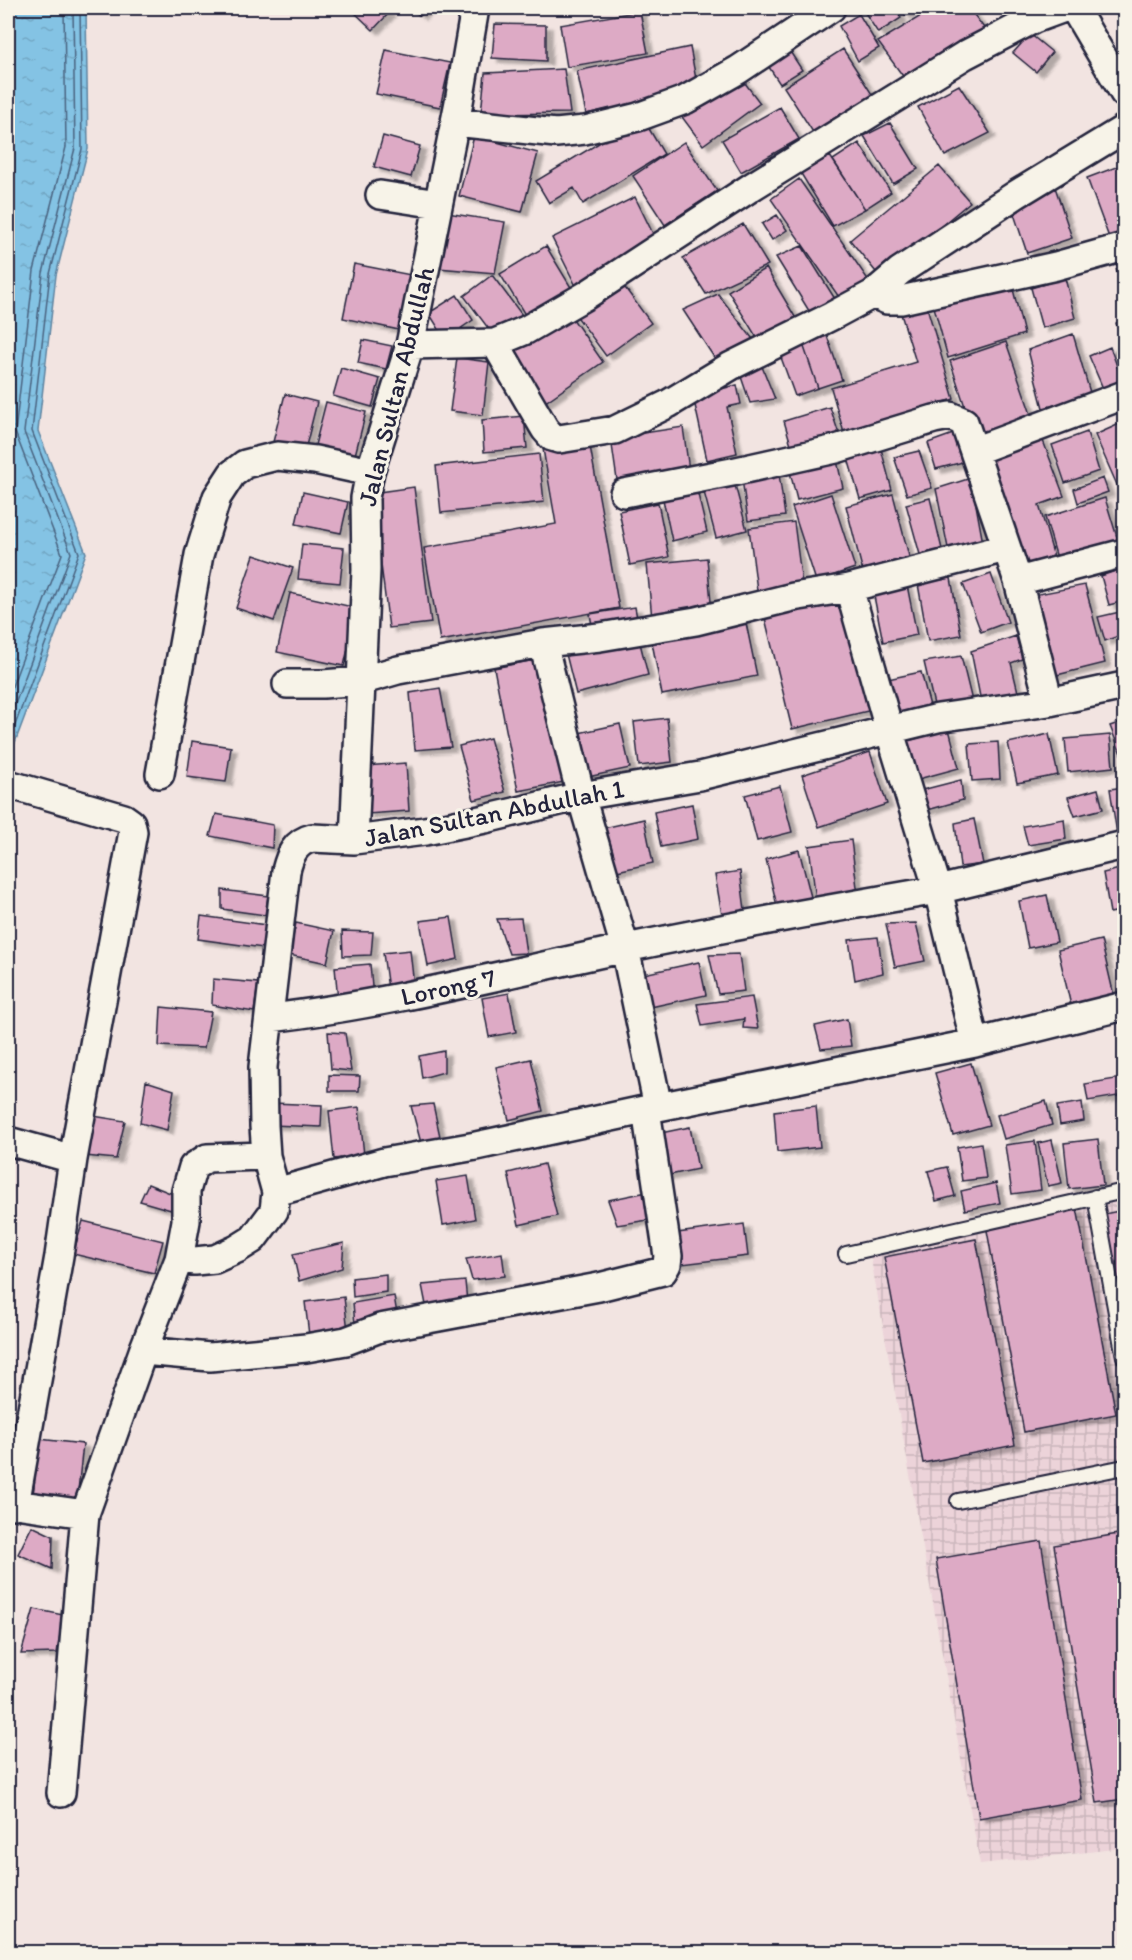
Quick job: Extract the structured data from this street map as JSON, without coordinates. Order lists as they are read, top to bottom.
{
  "streets": {
    "street": ["Jalan Sultan Abdullah", "Jalan Sultan Abdullah 1", "Lorong 7"]
  },
  "crossings": [
    ["Jalan Sultan Abdullah", "Jalan Sultan Abdullah 1"],
    ["Jalan Sultan Abdullah 1", "Lorong 7"]
  ]
}
